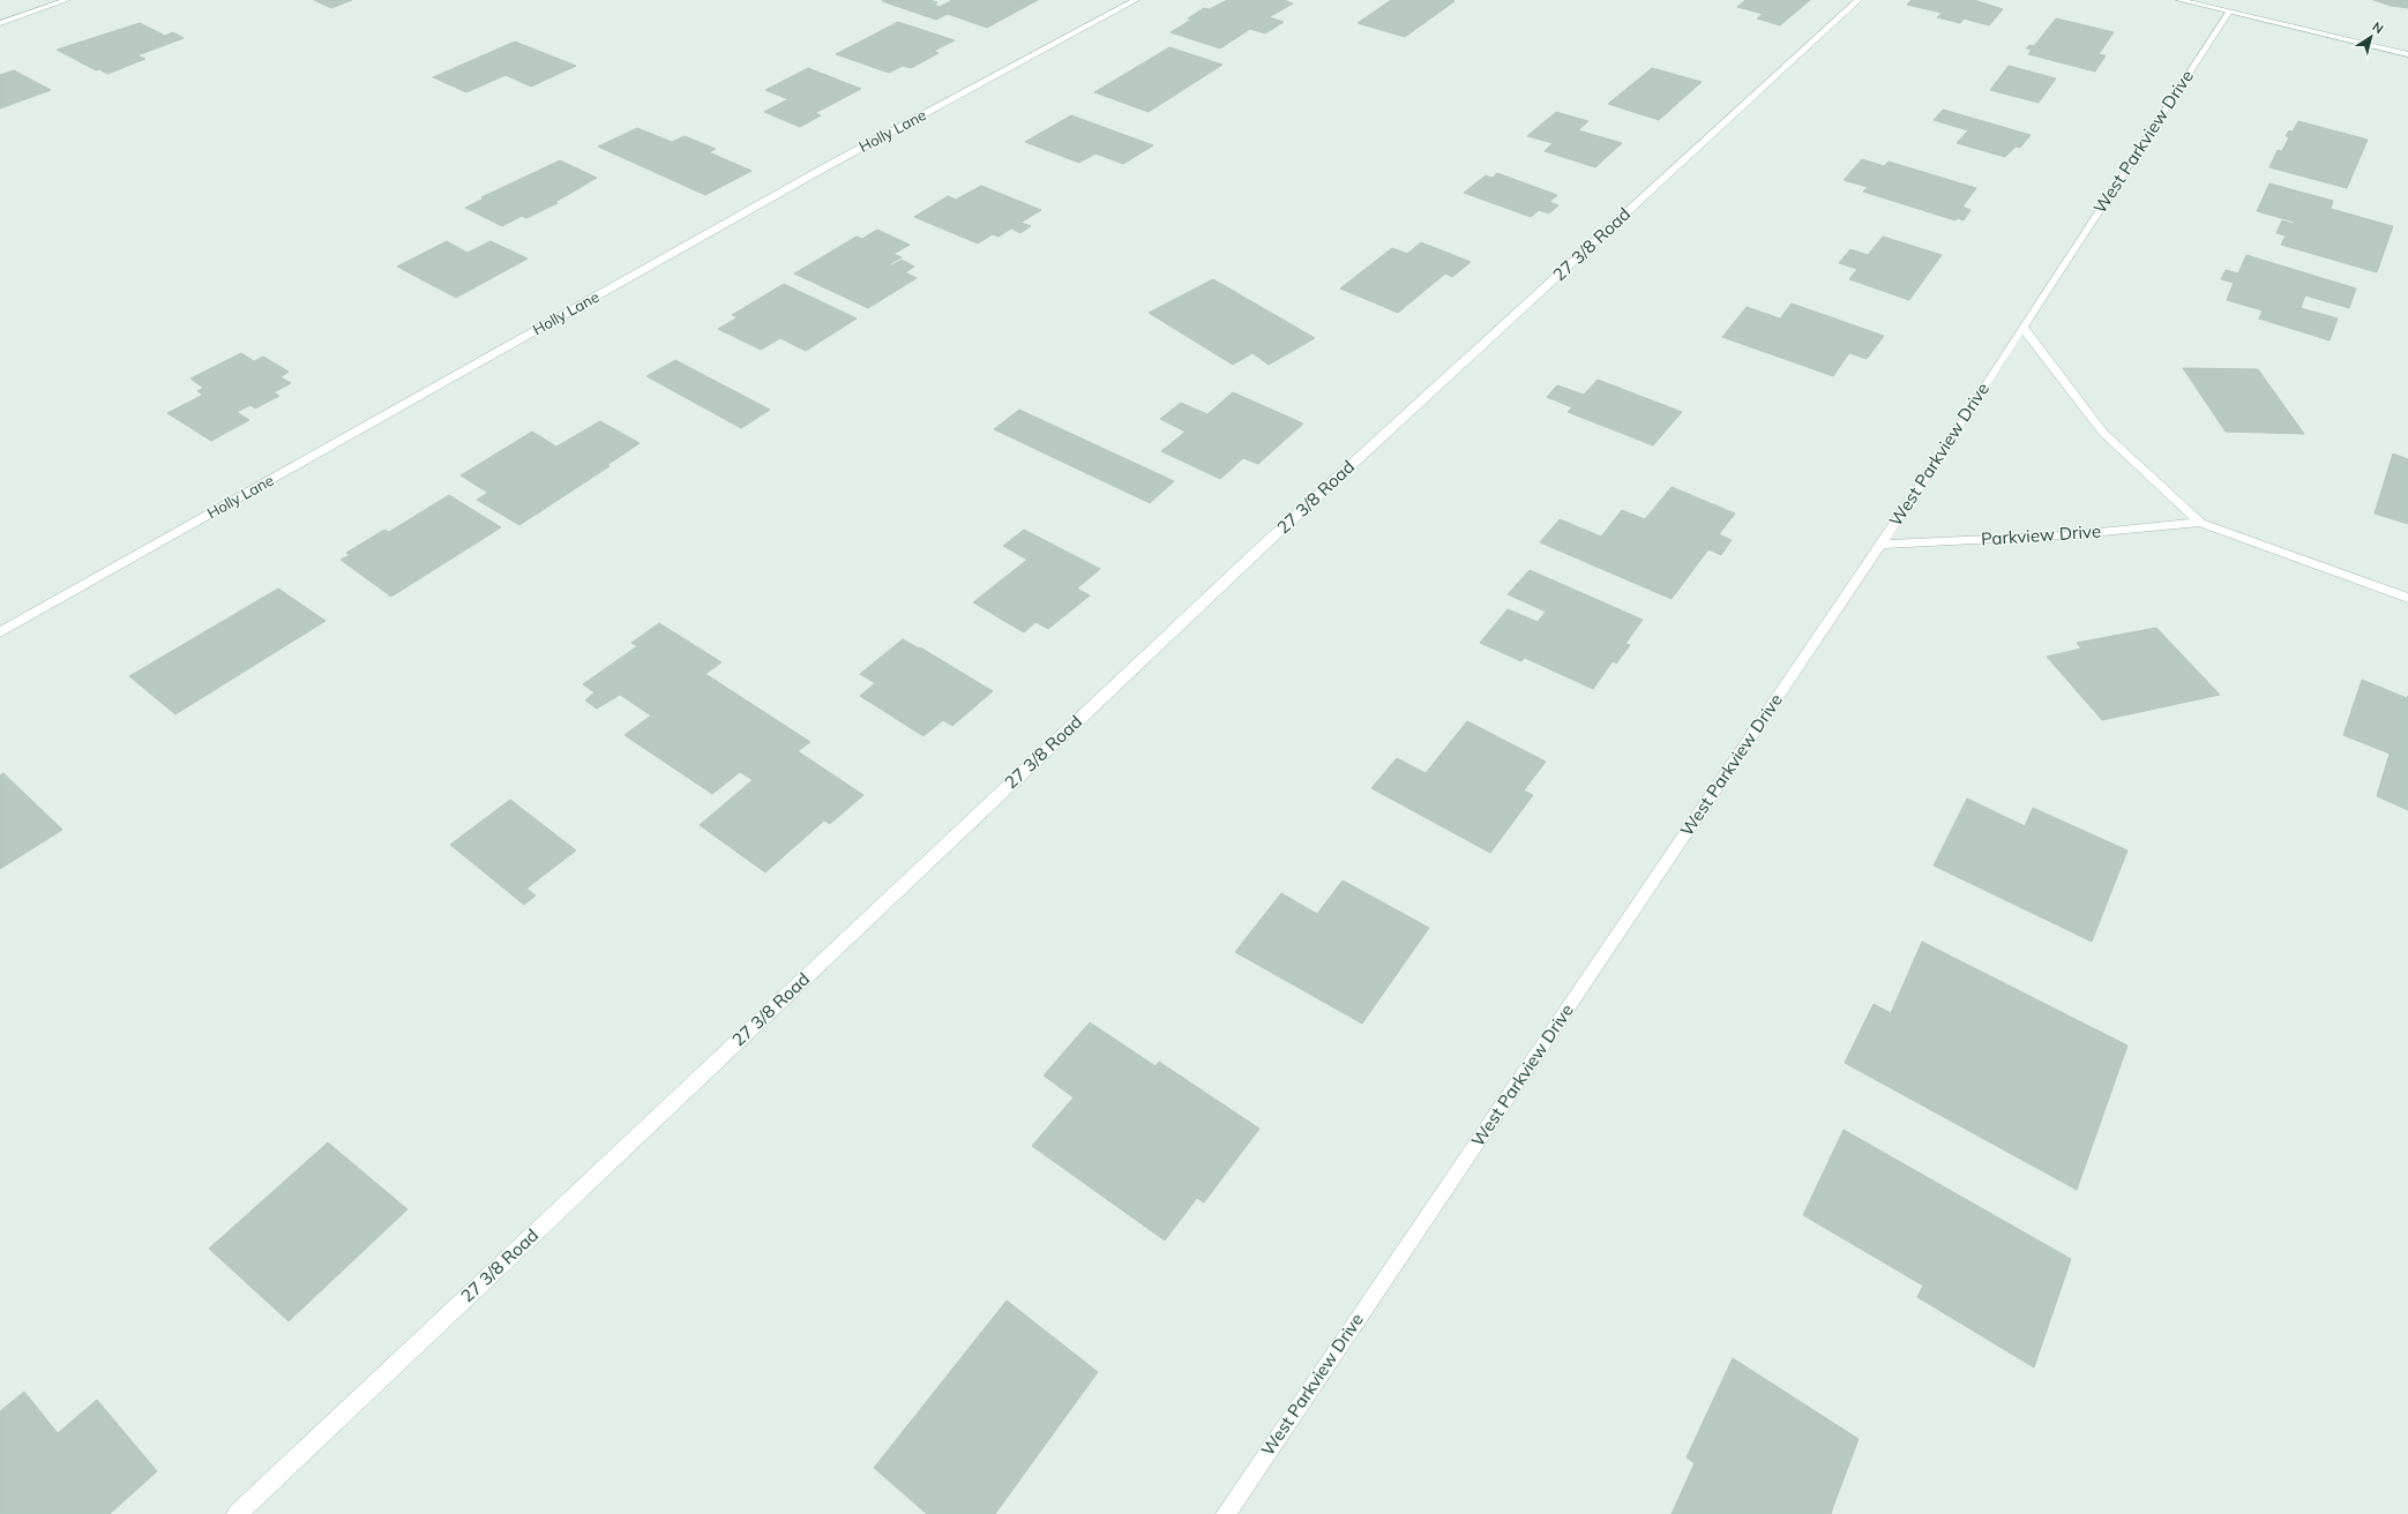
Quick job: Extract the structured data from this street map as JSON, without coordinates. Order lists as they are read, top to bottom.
{
  "streets": {
    "street": [
      "Holly Lane",
      "West Parkview Drive",
      "27 3/8 Road",
      "Parkview Drive"
    ]
  },
  "crossings": [
    ["West Parkview Drive", "Parkview Drive"]
  ],
  "north": "top right"
}
